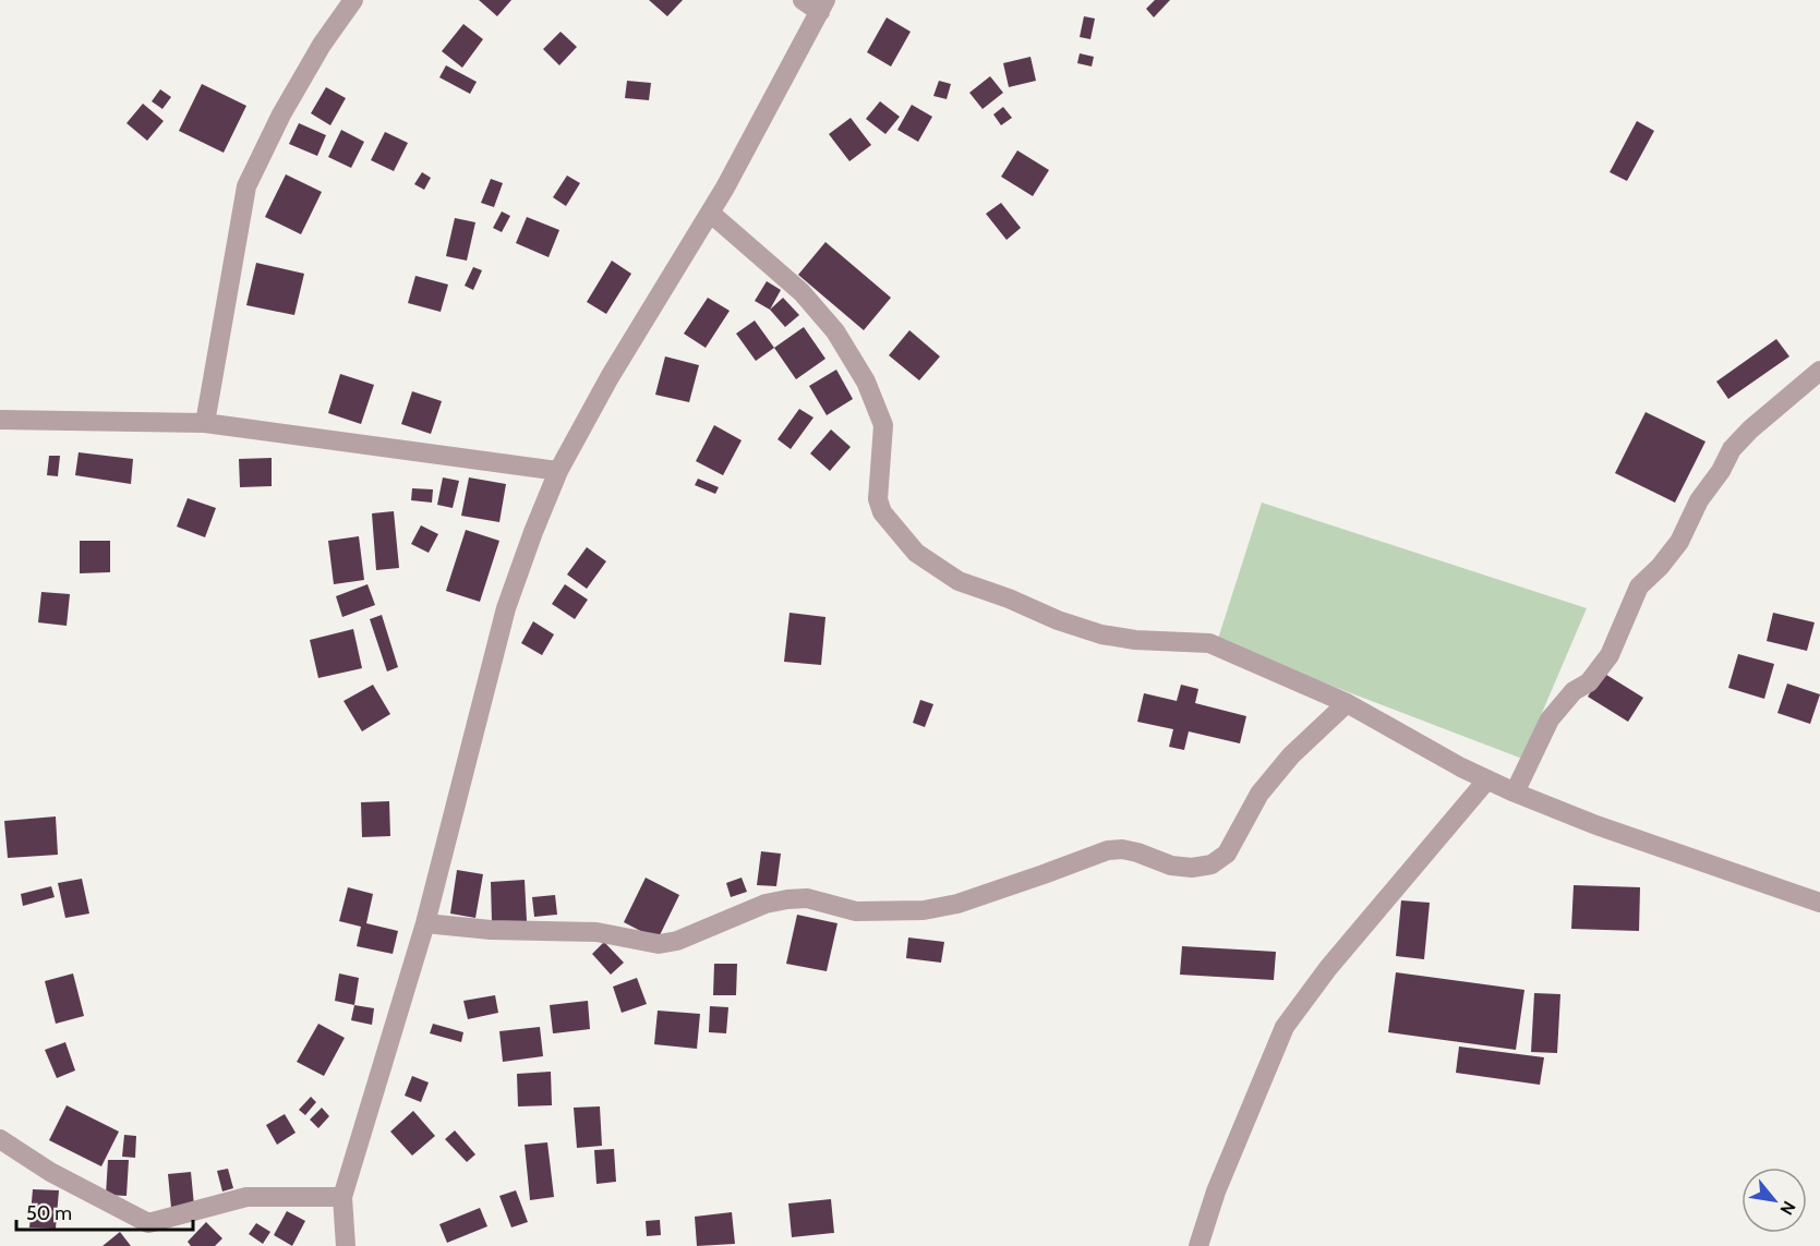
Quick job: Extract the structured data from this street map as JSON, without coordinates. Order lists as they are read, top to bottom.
{
  "scale_bar": "50 m",
  "north": "bottom right"
}
